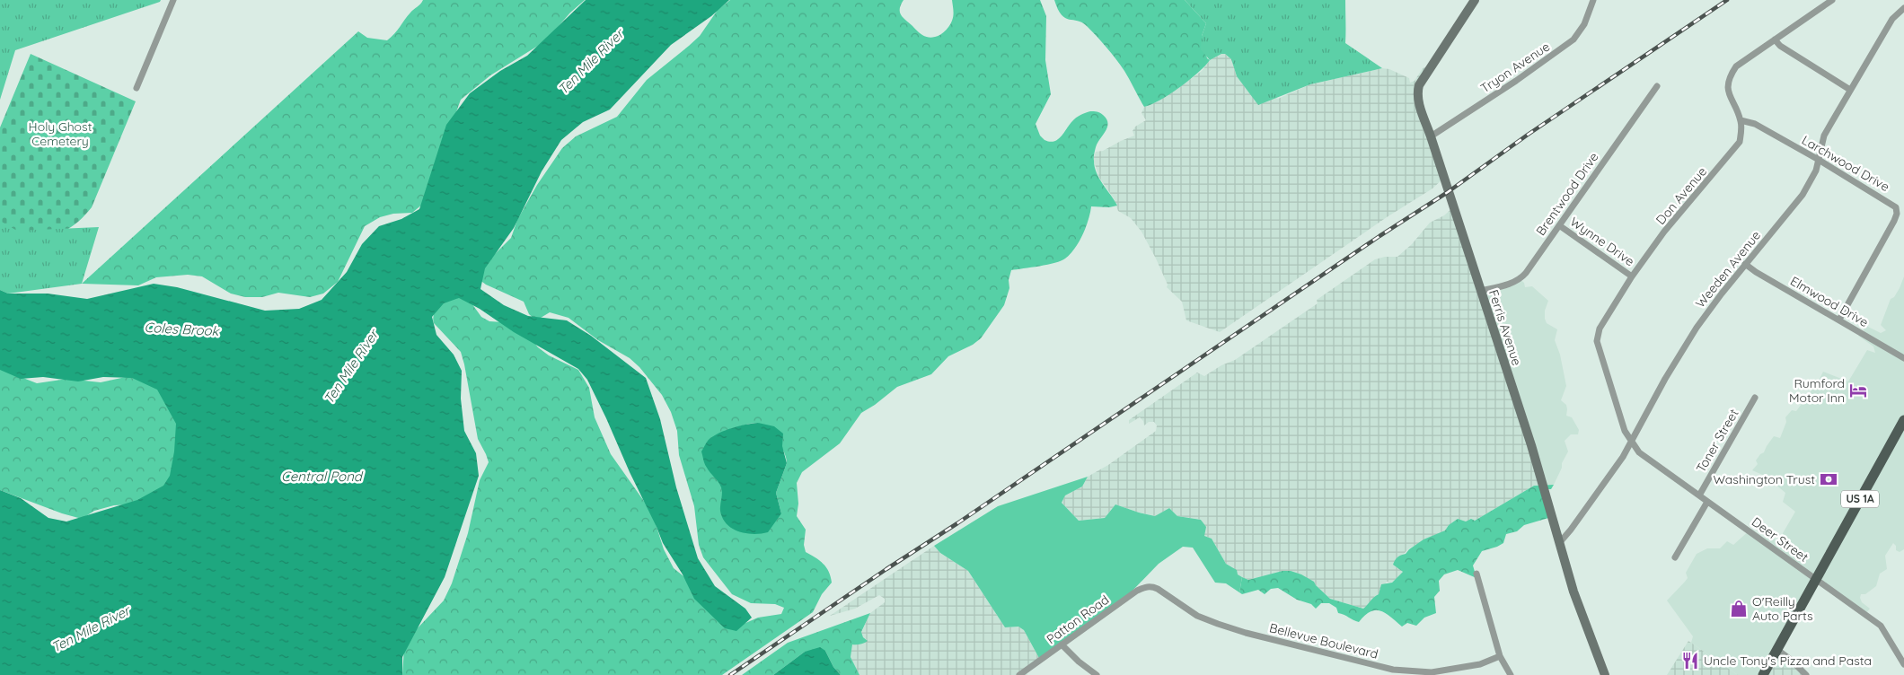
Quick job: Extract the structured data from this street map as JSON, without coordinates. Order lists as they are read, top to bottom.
{
  "streets": {
    "main road": ["US 1A"],
    "street": [
      "Tryon Avenue",
      "Larchwood Drive",
      "Brentwood Drive",
      "Don Avenue",
      "Wynne Drive",
      "Weeden Avenue",
      "Elmwood Drive",
      "Ferris Avenue",
      "Toner Street",
      "Deer Street",
      "Patton Road",
      "Bellevue Boulevard"
    ]
  },
  "crossings": [
    ["Tryon Avenue", "Ferris Avenue"],
    ["Larchwood Drive", "Don Avenue"],
    ["Larchwood Drive", "Weeden Avenue"],
    ["Larchwood Drive", "Elmwood Drive"],
    ["Brentwood Drive", "Wynne Drive"],
    ["Brentwood Drive", "Ferris Avenue"],
    ["Don Avenue", "Wynne Drive"],
    ["Don Avenue", "Weeden Avenue"],
    ["Don Avenue", "Deer Street"],
    ["Weeden Avenue", "Elmwood Drive"],
    ["Weeden Avenue", "Ferris Avenue"],
    ["Weeden Avenue", "Deer Street"],
    ["Toner Street", "Deer Street"],
    ["US 1A", "Deer Street"],
    ["Patton Road", "Bellevue Boulevard"]
  ],
  "water": ["Ten Mile River", "Coles Brook", "Central Pond"],
  "parks": ["Holy Ghost Cemetery"],
  "places": {
    "hotel": ["Rumford Motor Inn"],
    "bank": ["Washington Trust"],
    "shop": ["O'Reilly Auto Parts"],
    "restaurant": ["Uncle Tony's Pizza and Pasta"]
  }
}
